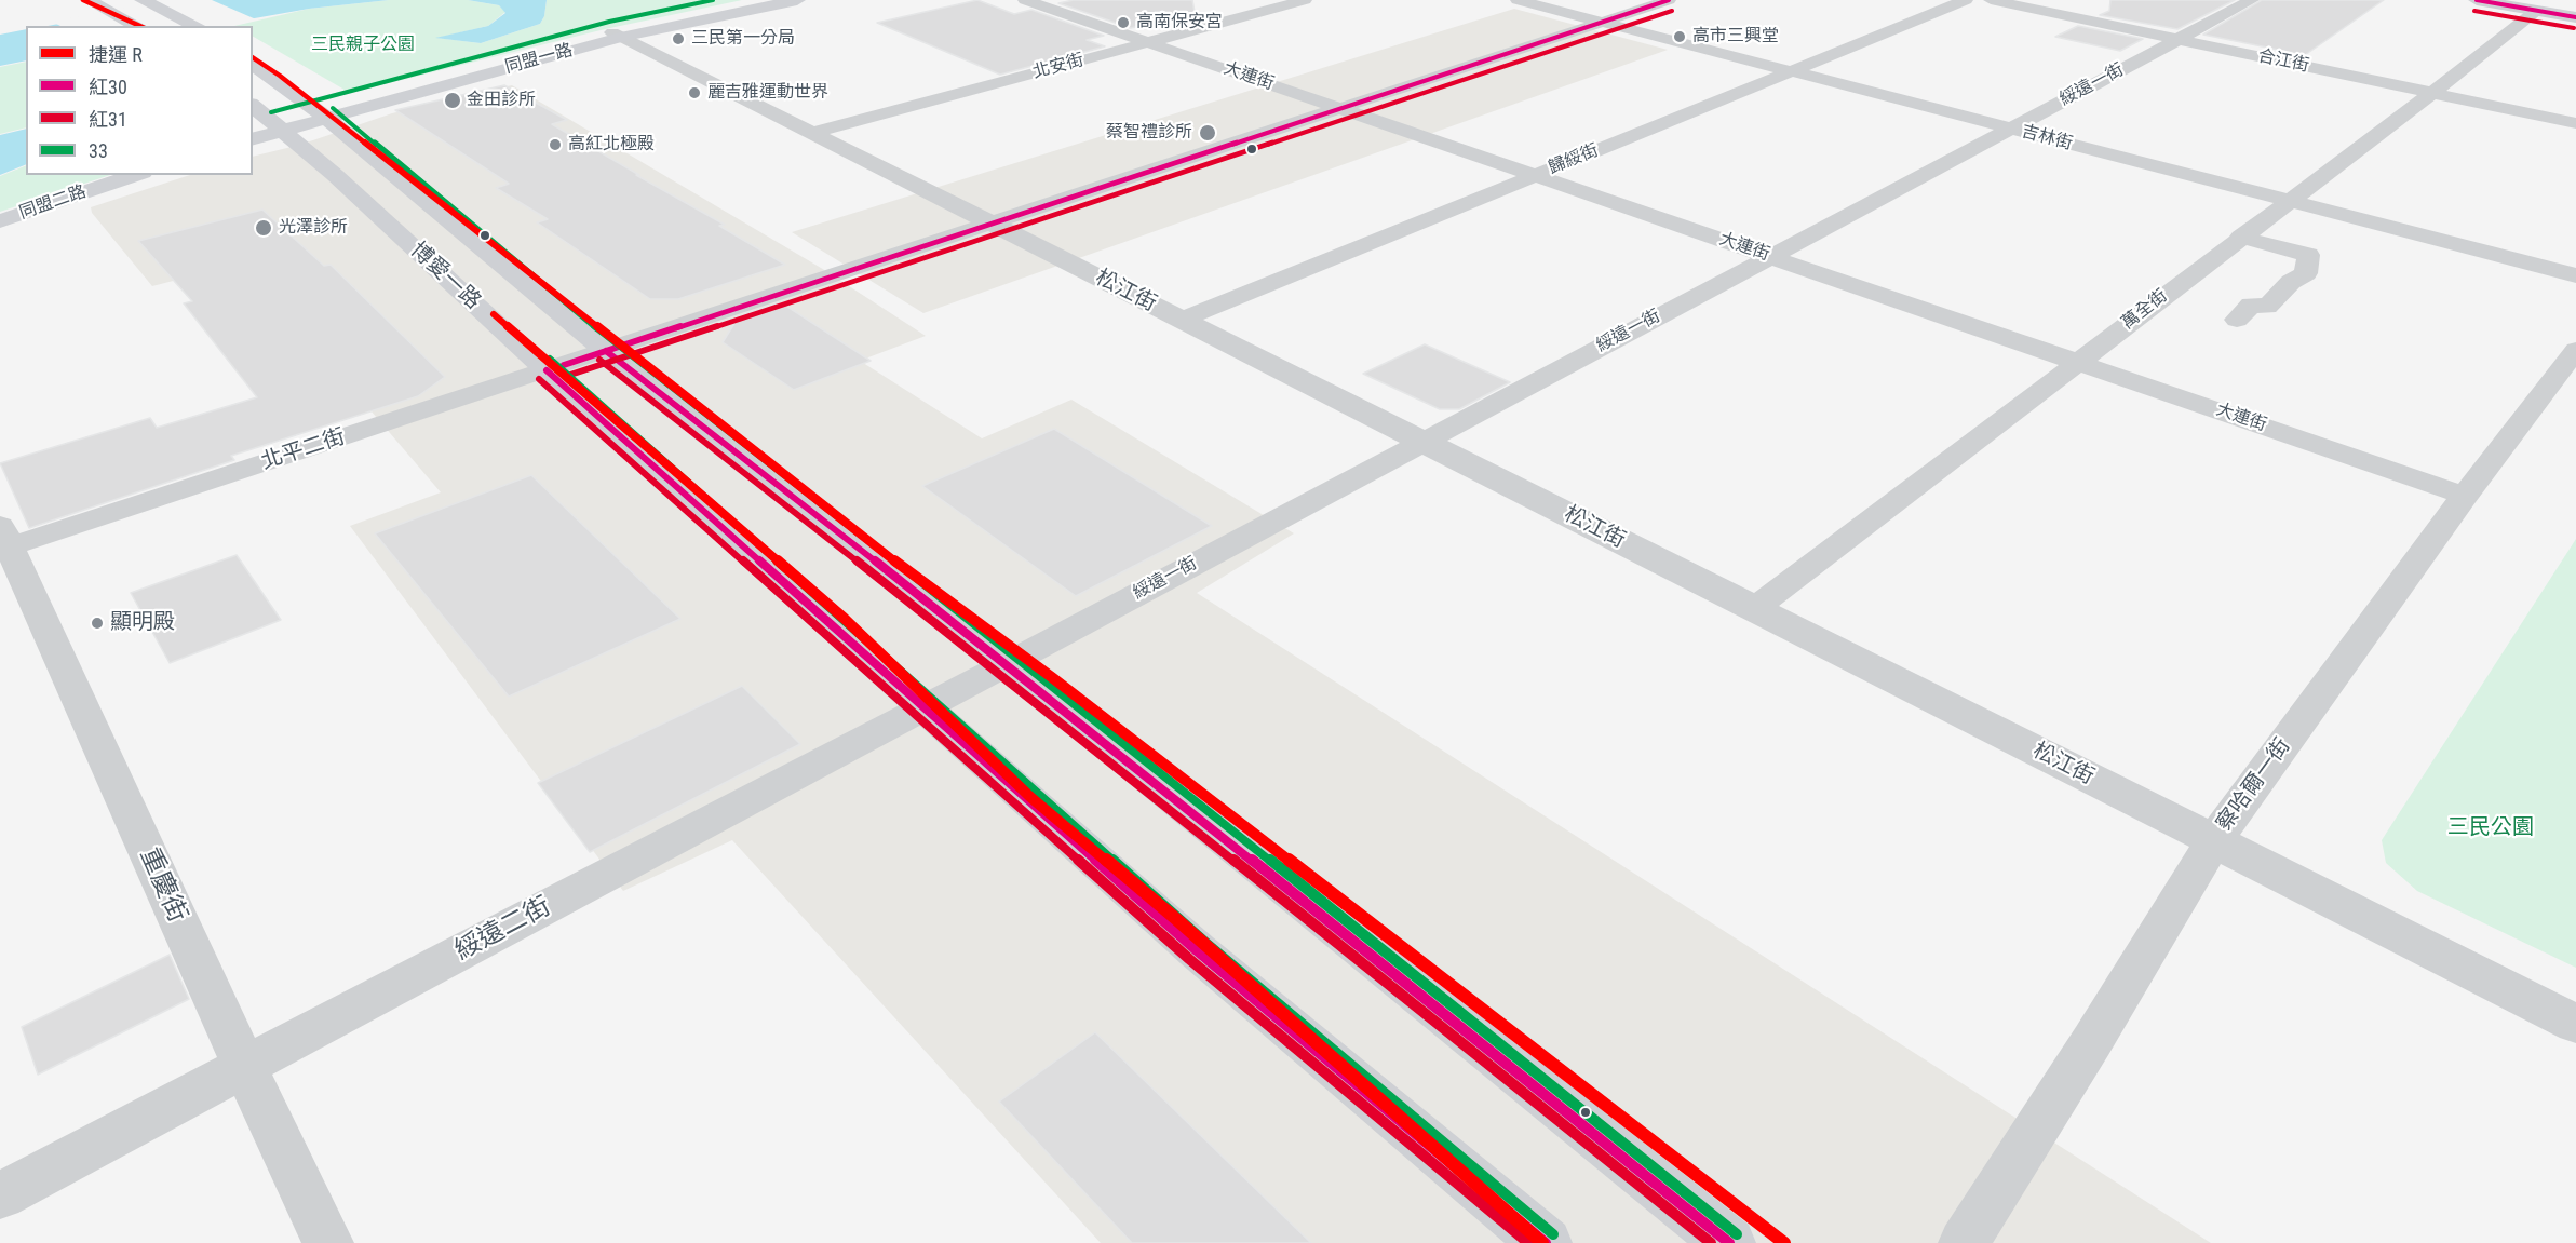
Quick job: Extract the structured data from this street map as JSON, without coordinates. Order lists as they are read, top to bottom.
{
  "streets": {
    "main road": ["同盟一路", "同盟二路", "博愛一路"],
    "street": [
      "合江街",
      "北安街",
      "大連街",
      "綏遠一街",
      "吉林街",
      "歸綏街",
      "松江街",
      "萬全街",
      "北平二街",
      "察哈爾一街",
      "重慶街",
      "綏遠二街"
    ]
  },
  "crossings": [
    ["同盟一路", "博愛一路"],
    ["同盟一路", "松江街"],
    ["合江街", "綏遠一街"],
    ["合江街", "萬全街"],
    ["北安街", "大連街"],
    ["北安街", "松江街"],
    ["大連街", "綏遠一街"],
    ["大連街", "歸綏街"],
    ["大連街", "萬全街"],
    ["大連街", "北平二街"],
    ["大連街", "察哈爾一街"],
    ["綏遠一街", "吉林街"],
    ["綏遠一街", "博愛一路"],
    ["綏遠一街", "松江街"],
    ["綏遠一街", "綏遠二街"],
    ["吉林街", "歸綏街"],
    ["吉林街", "萬全街"],
    ["吉林街", "北平二街"],
    ["歸綏街", "松江街"],
    ["博愛一路", "北平二街"],
    ["博愛一路", "綏遠二街"],
    ["松江街", "萬全街"],
    ["松江街", "北平二街"],
    ["松江街", "察哈爾一街"],
    ["北平二街", "重慶街"],
    ["重慶街", "綏遠二街"]
  ],
  "parks": ["三民親子公園", "三民公園"],
  "places": [
    "高南保安宮",
    "高市三興堂",
    "三民第一分局",
    "麗吉雅運動世界",
    "金田診所",
    "蔡智禮診所",
    "高紅北極殿",
    "光澤診所",
    "顯明殿"
  ],
  "lines": [
    "metro line R",
    "transit line 紅30",
    "transit line 33",
    "transit line 紅31"
  ],
  "legend": [
    "捷運 R",
    "紅30",
    "紅31",
    "33"
  ]
}
